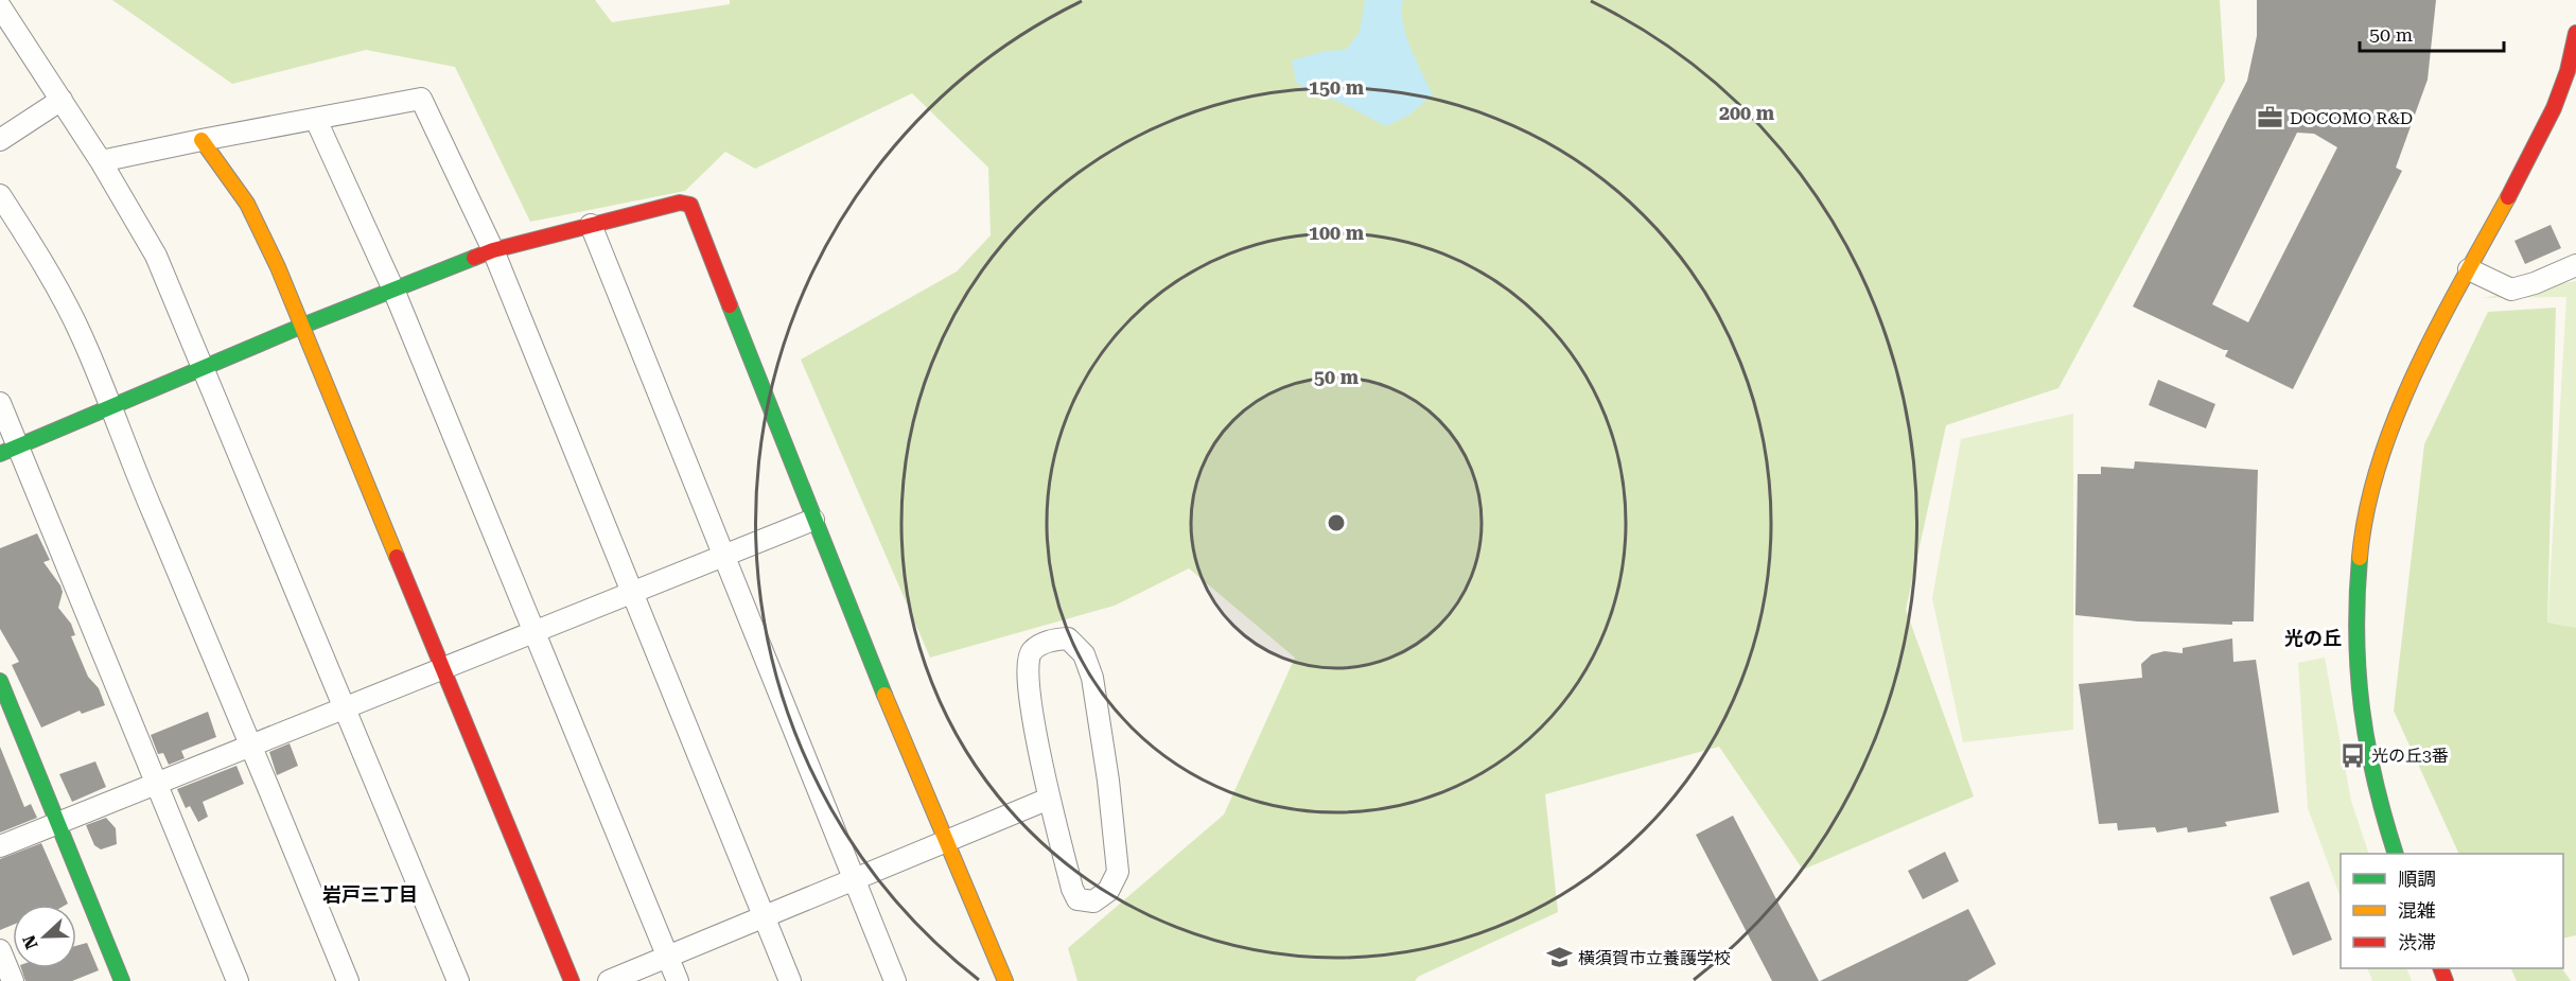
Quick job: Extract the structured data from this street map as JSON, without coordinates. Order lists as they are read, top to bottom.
{
  "districts": ["光の丘", "岩戸三丁目"],
  "places": {
    "office": ["DOCOMO R&D"],
    "bus stop": ["光の丘3番"],
    "school or university": ["横須賀市立養護学校"]
  },
  "legend": ["順調", "混雑", "渋滞"],
  "scale_bar": "50 m",
  "north": "left",
  "rings": [
    "150 m",
    "200 m",
    "100 m",
    "50 m"
  ]
}
